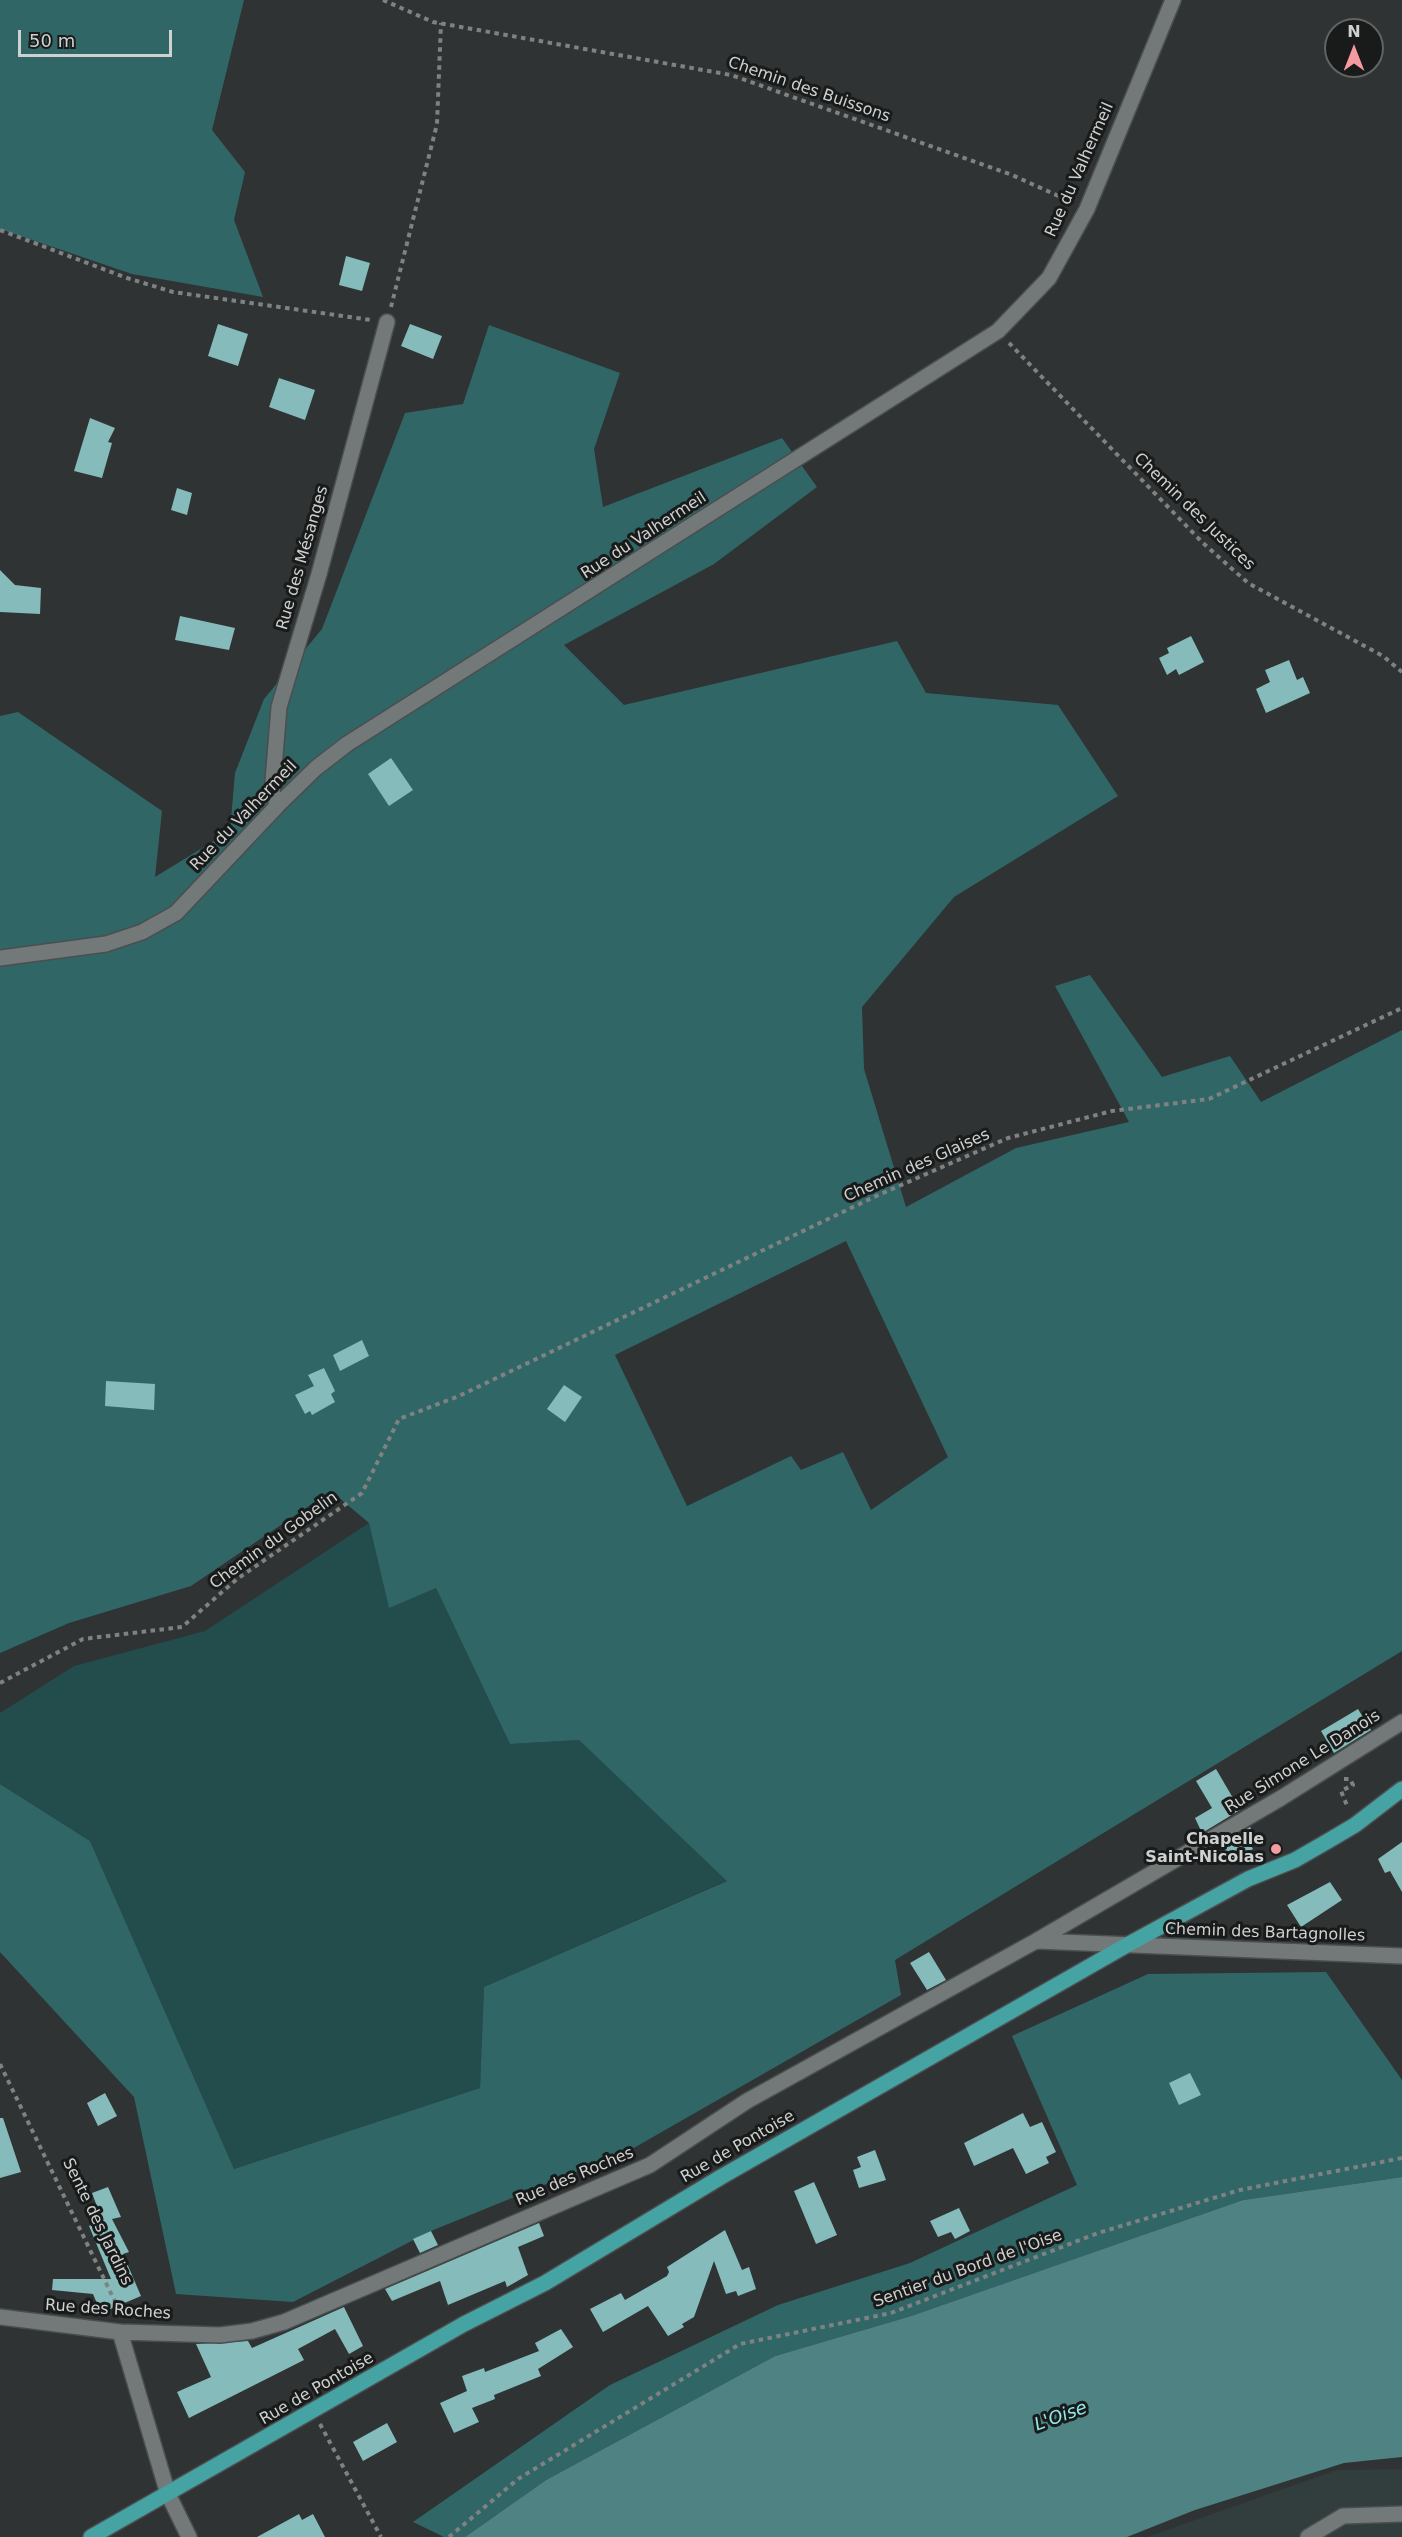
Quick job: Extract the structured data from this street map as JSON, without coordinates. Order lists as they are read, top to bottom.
{
  "streets": {
    "main road": ["Rue de Pontoise"],
    "street": [
      "Rue du Valhermeil",
      "Rue des Mésanges",
      "Rue Simone Le Danois",
      "Chemin des Bartagnolles",
      "Rue des Roches"
    ],
    "path": [
      "Chemin des Buissons",
      "Chemin des Justices",
      "Chemin des Glaises",
      "Chemin du Gobelin",
      "Sente des Jardins",
      "Sentier du Bord de l'Oise"
    ]
  },
  "crossings": [
    ["Chemin des Buissons", "Rue du Valhermeil"],
    ["Rue du Valhermeil", "Chemin des Justices"],
    ["Rue du Valhermeil", "Rue des Mésanges"],
    ["Chemin des Glaises", "Chemin du Gobelin"],
    ["Rue Simone Le Danois", "Rue des Roches"],
    ["Chemin des Bartagnolles", "Rue de Pontoise"],
    ["Rue des Roches", "Sente des Jardins"]
  ],
  "water": ["L'Oise"],
  "places": ["Chapelle Saint-Nicolas"],
  "scale_bar": "50 m",
  "north": "top"
}
